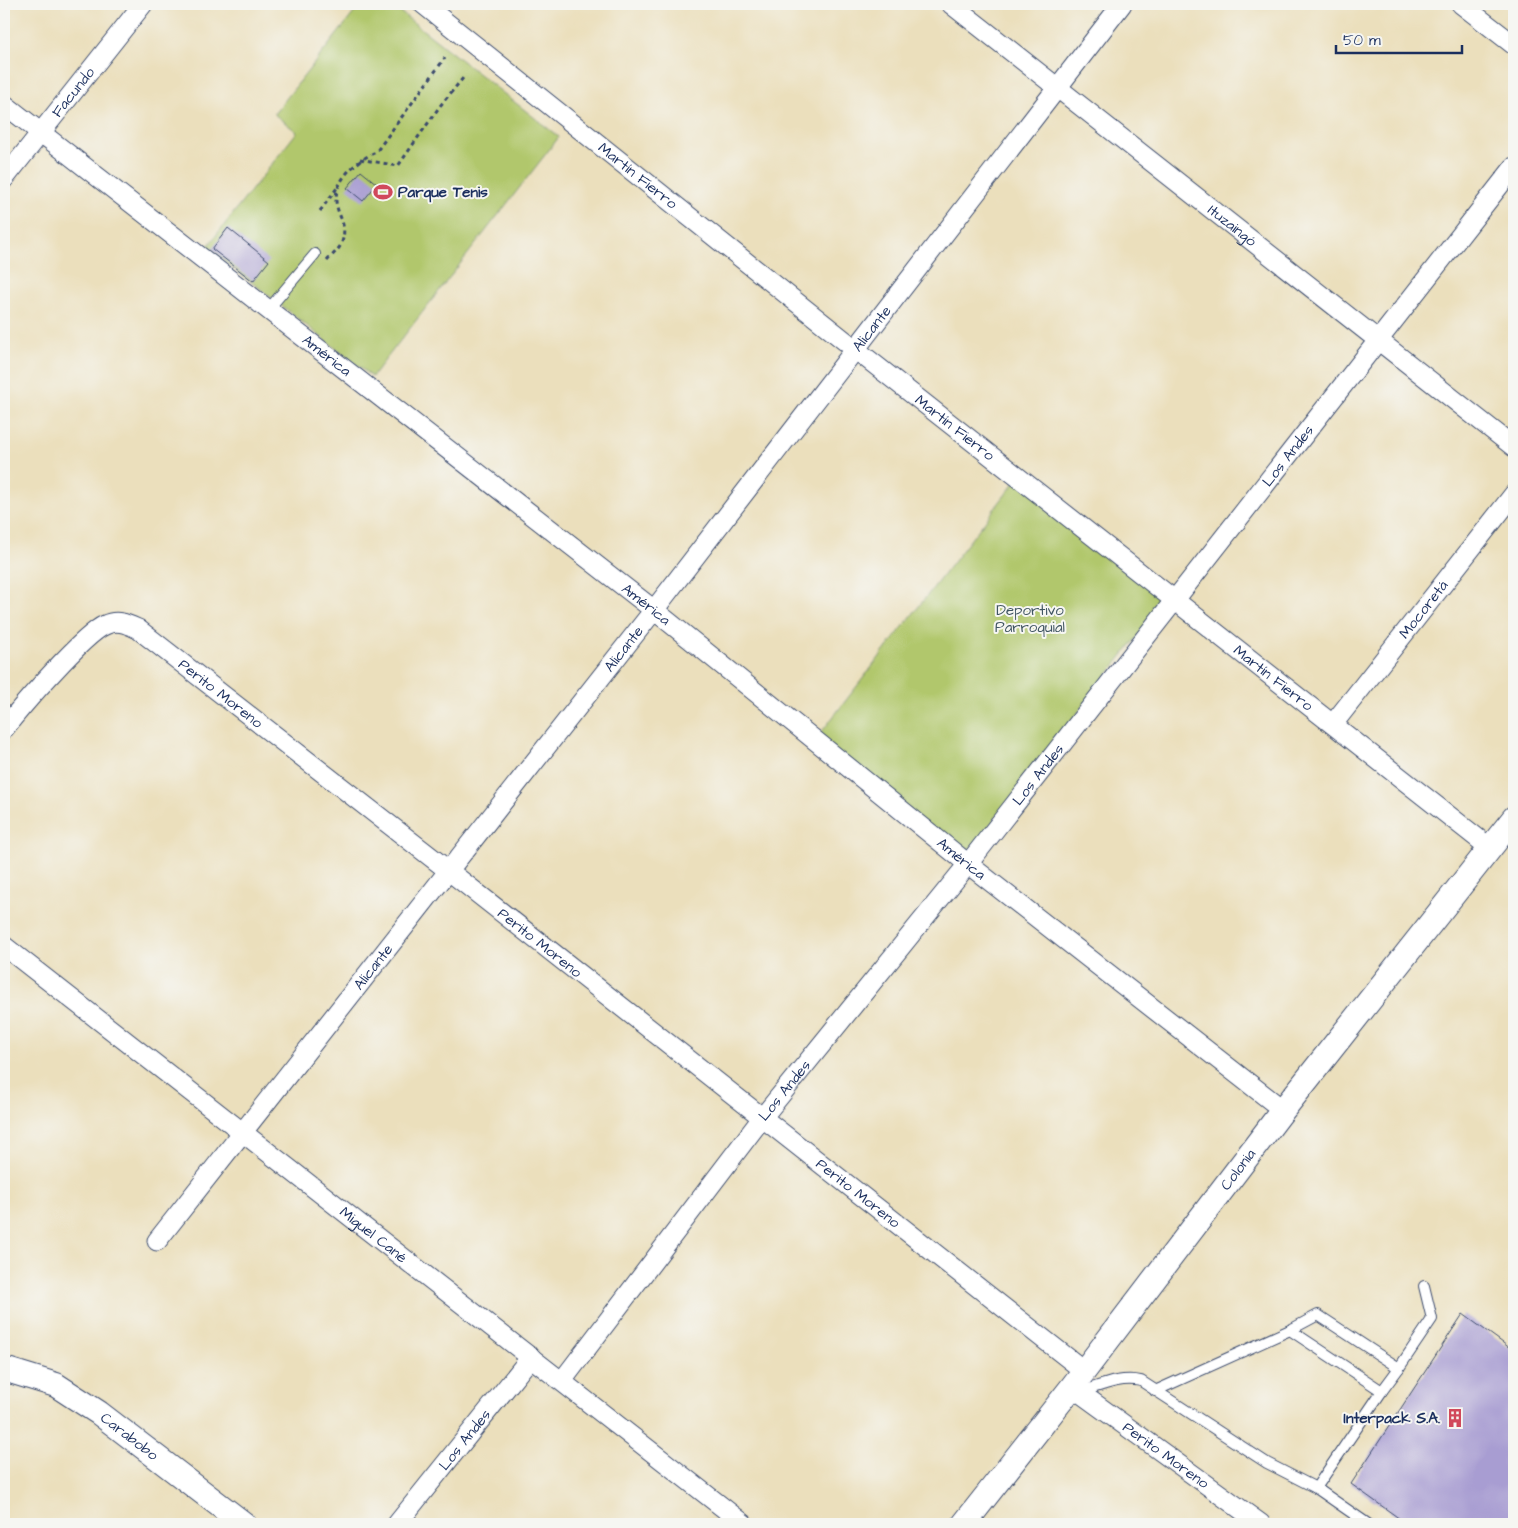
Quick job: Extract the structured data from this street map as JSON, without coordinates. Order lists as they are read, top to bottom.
{
  "streets": {
    "street": [
      "Facundo",
      "Martín Fierro",
      "Ituzaingó",
      "Alicante",
      "América",
      "Los Andes",
      "Mocoretá",
      "Perito Moreno",
      "Colonia",
      "Miguel Cané",
      "Carabobo"
    ]
  },
  "crossings": [
    ["Facundo", "América"],
    ["Martín Fierro", "Alicante"],
    ["Martín Fierro", "Los Andes"],
    ["Martín Fierro", "Mocoretá"],
    ["Martín Fierro", "Colonia"],
    ["Ituzaingó", "Alicante"],
    ["Ituzaingó", "Los Andes"],
    ["Alicante", "América"],
    ["Alicante", "Perito Moreno"],
    ["Alicante", "Miguel Cané"],
    ["América", "Los Andes"],
    ["América", "Colonia"],
    ["Los Andes", "Perito Moreno"],
    ["Los Andes", "Miguel Cané"],
    ["Perito Moreno", "Colonia"]
  ],
  "parks": ["Deportivo Parroquial"],
  "places": {
    "sports": ["Parque Tenis"],
    "building": ["Interpack S.A."]
  },
  "scale_bar": "50 m"
}
